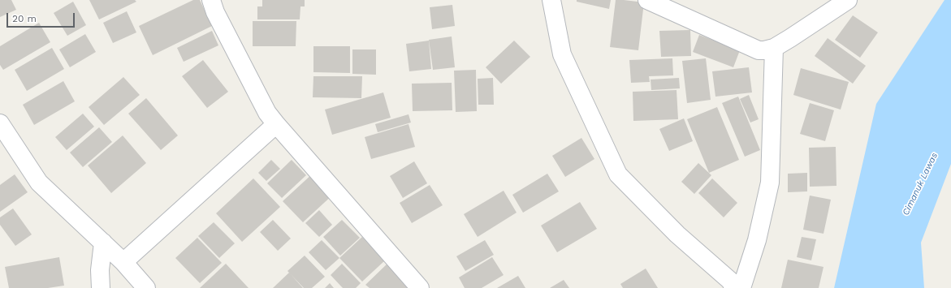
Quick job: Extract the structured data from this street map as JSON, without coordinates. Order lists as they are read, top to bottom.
{
  "water": ["Cimanuk Lawas"],
  "scale_bar": "20 m"
}
